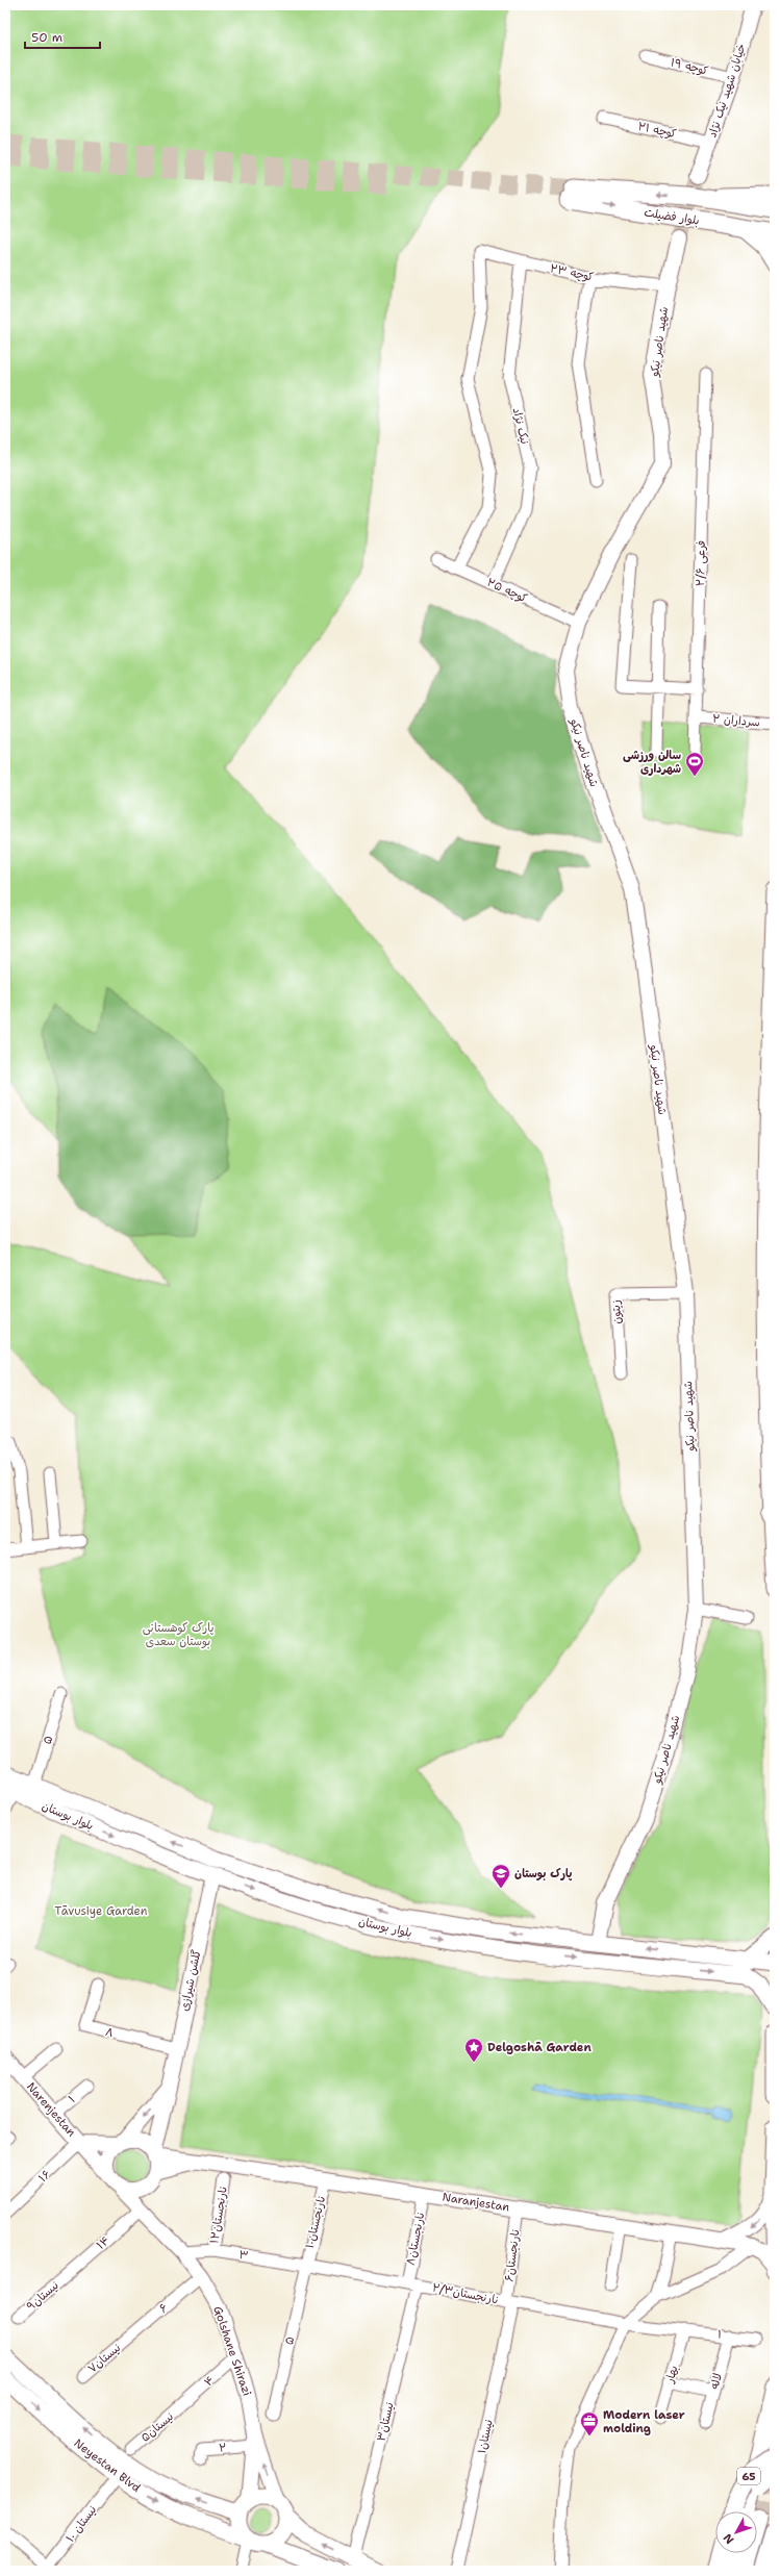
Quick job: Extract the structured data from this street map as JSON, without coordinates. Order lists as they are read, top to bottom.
{
  "streets": {
    "main road": [
      "بلوار فضیلت",
      "بلوار بوستان",
      "Neyestan Blvd",
      "65"
    ],
    "street": [
      "کوچه ۱۹",
      "خیابان شهید نیک نژاد",
      "کوچه ۲۱",
      "کوچه ۲۳",
      "شهید ناصر نیکو",
      "نیک نژاد",
      "فرعی ۲/۶",
      "کوچه ۲۵",
      "سرداران ۲",
      "زیتون",
      "۵",
      "گلشن شیرازی",
      "۸",
      "۱",
      "Narenjestan",
      "۱۶",
      "Naranjestan",
      "۱۲نارنجستان",
      "۱۰نارنجستان",
      "۸نارنجستان",
      "۱۴",
      "۳",
      "۶نارنجستان",
      "۲/۳نارنجستان",
      "۹نیستان",
      "۶",
      "Golshane Shirazi",
      "۷نیستان",
      "بهار",
      "لاله ‍",
      "۴",
      "۳نیستان",
      "۵نیستان",
      "۱نیستان",
      "۲",
      "نیستان ۱۰"
    ]
  },
  "crossings": [
    ["کوچه ۱۹", "خیابان شهید نیک نژاد"],
    ["خیابان شهید نیک نژاد", "کوچه ۲۱"],
    ["کوچه ۲۳", "شهید ناصر نیکو"],
    ["کوچه ۲۳", "نیک نژاد"],
    ["کوچه ۲۳", "کوچه ۲۵"],
    ["شهید ناصر نیکو", "کوچه ۲۵"],
    ["شهید ناصر نیکو", "زیتون"],
    ["شهید ناصر نیکو", "بلوار بوستان"],
    ["نیک نژاد", "کوچه ۲۵"],
    ["فرعی ۲/۶", "سرداران ۲"],
    ["۵", "بلوار بوستان"],
    ["۵", "۱۰نارنجستان"],
    ["۵", "۳"],
    ["۵", "۲/۳نارنجستان"],
    ["بلوار بوستان", "گلشن شیرازی"],
    ["گلشن شیرازی", "۸"],
    ["گلشن شیرازی", "Narenjestan"],
    ["گلشن شیرازی", "Naranjestan"],
    ["۱", "Narenjestan"],
    ["۱", "۲/۳نارنجستان"],
    ["۱", "بهار"],
    ["۱", "لاله ‍"],
    ["Narenjestan", "۱۶"],
    ["Narenjestan", "Naranjestan"],
    ["Narenjestan", "۱۴"],
    ["Narenjestan", "Golshane Shirazi"],
    ["Naranjestan", "۱۰نارنجستان"],
    ["Naranjestan", "۸نارنجستان"],
    ["Naranjestan", "۶نارنجستان"],
    ["۱۲نارنجستان", "۳"],
    ["۱۰نارنجستان", "۳"],
    ["۱۰نارنجستان", "۲/۳نارنجستان"],
    ["۸نارنجستان", "۲/۳نارنجستان"],
    ["۸نارنجستان", "۳نیستان"],
    ["۱۴", "۹نیستان"],
    ["۱۴", "Golshane Shirazi"],
    ["۳", "۲/۳نارنجستان"],
    ["۳", "Golshane Shirazi"],
    ["۶نارنجستان", "۲/۳نارنجستان"],
    ["۶نارنجستان", "۱نیستان"],
    ["۲/۳نارنجستان", "بهار"],
    ["۲/۳نارنجستان", "۳نیستان"],
    ["۲/۳نارنجستان", "۱نیستان"],
    ["۶", "Golshane Shirazi"],
    ["۶", "۷نیستان"],
    ["Golshane Shirazi", "۴"],
    ["Golshane Shirazi", "۲"],
    ["۴", "۵نیستان"],
    ["Neyestan Blvd", "نیستان ۱۰"]
  ],
  "parks": ["پارک کوهستانی بوستان سعدی", "Tāvusiye Garden"],
  "places": {
    "sports": ["سالن ورزشی شهرداری"],
    "school or university": ["پارک بوستان"],
    "place": ["Delgoshā Garden"],
    "office": ["Modern laser molding"]
  },
  "scale_bar": "50 m",
  "north": "bottom left"
}
